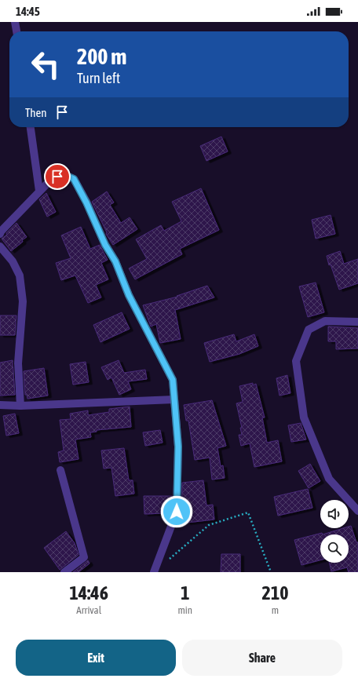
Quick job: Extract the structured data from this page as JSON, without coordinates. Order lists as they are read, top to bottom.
{
  "page": {
    "status": "14:45",
    "turn": ["200 m", "Turn left"],
    "then": "Then",
    "eta": [
      "14:46",
      "Arrival",
      "1",
      "min",
      "210",
      "m"
    ],
    "buttons": ["Exit", "Share"]
  }
}
